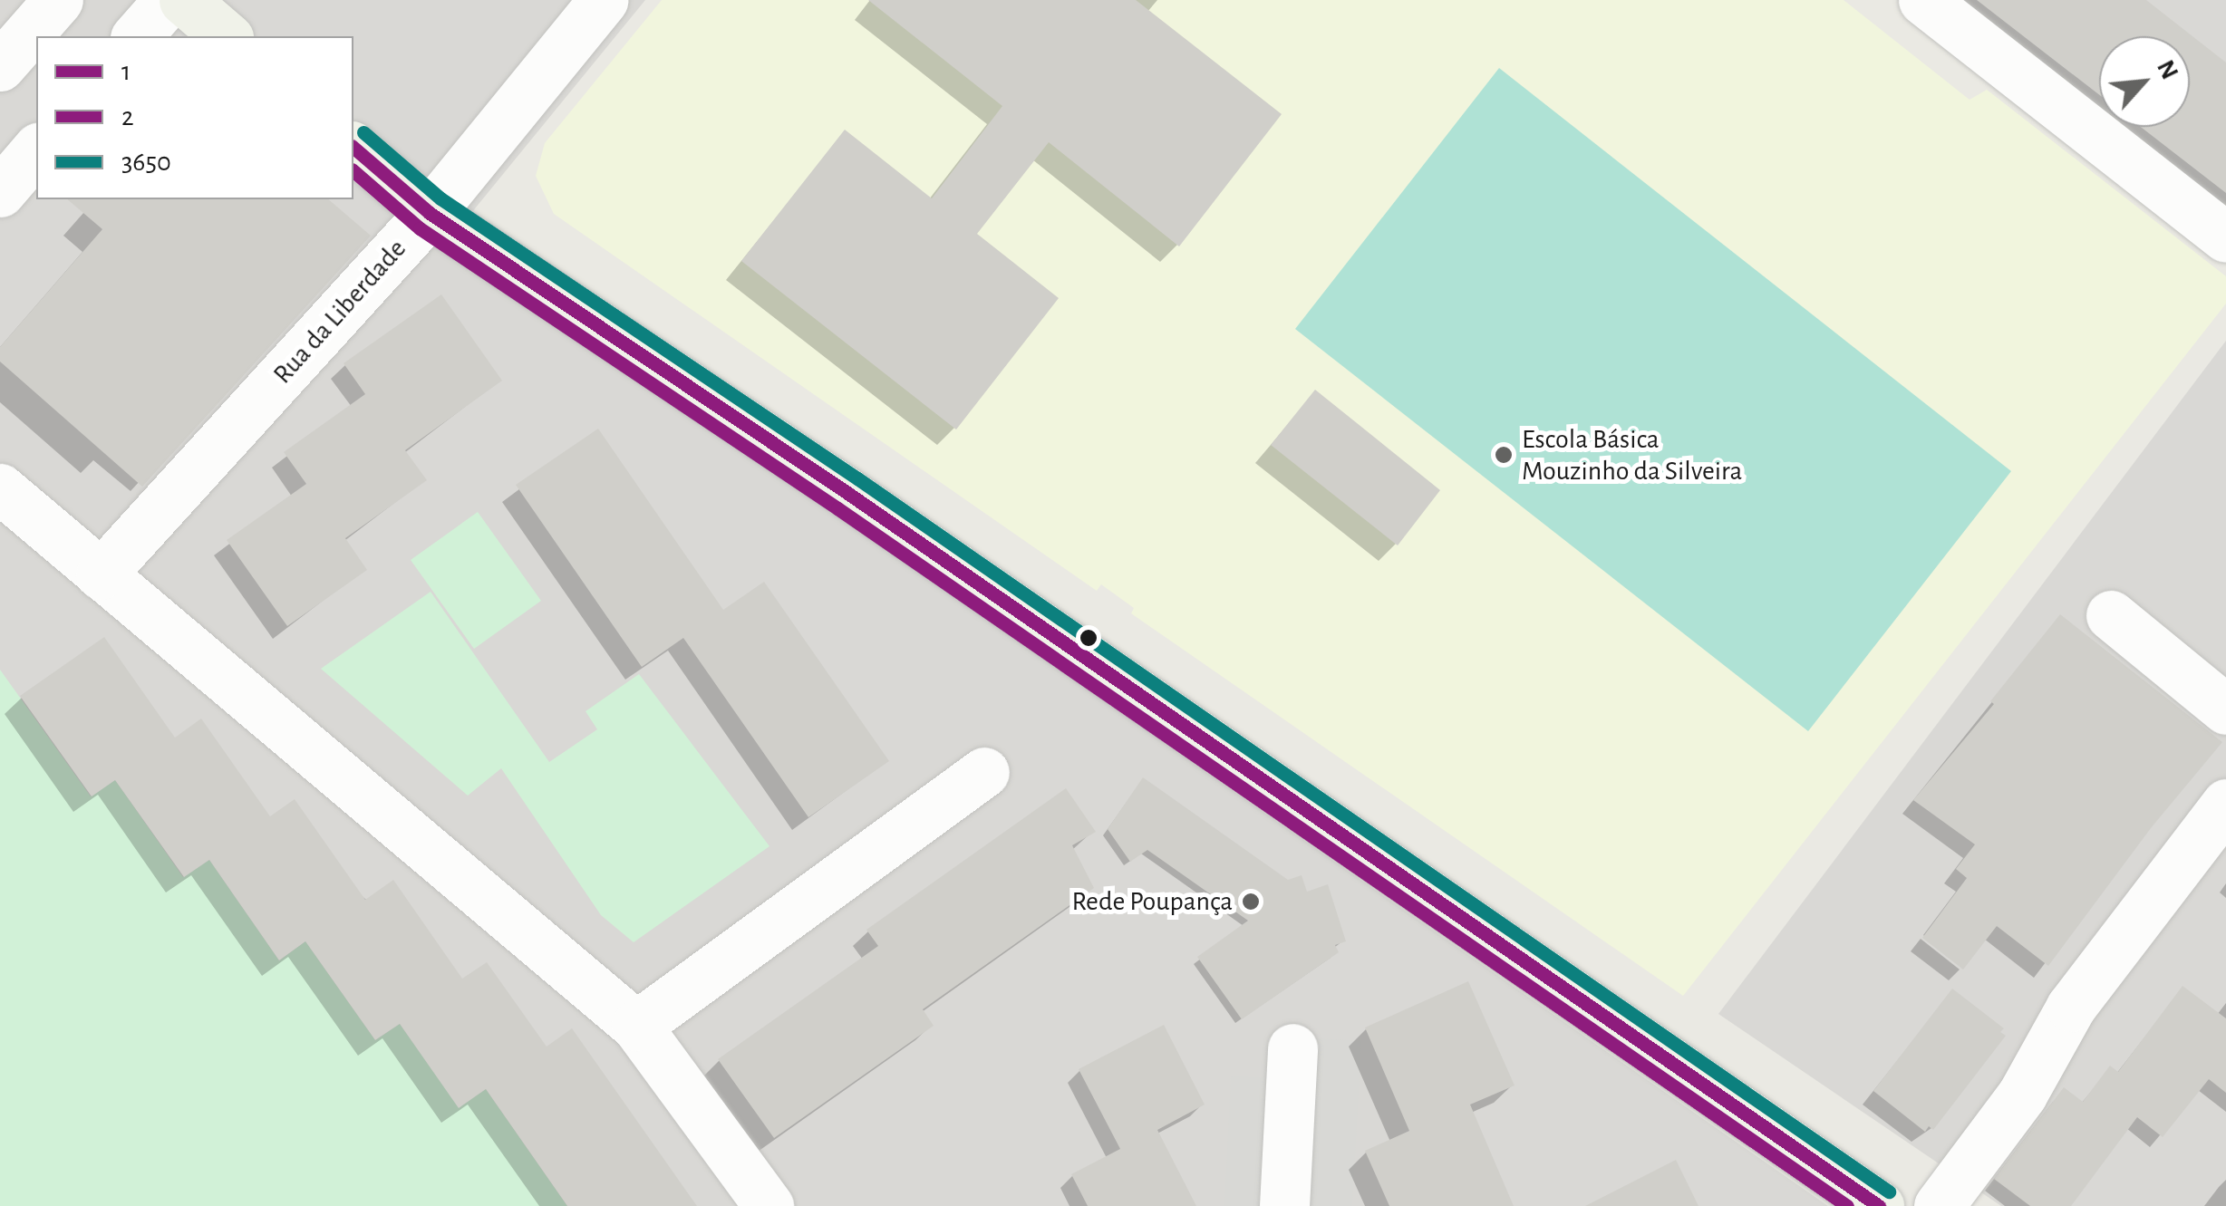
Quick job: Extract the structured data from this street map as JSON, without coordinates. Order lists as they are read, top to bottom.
{
  "streets": {
    "street": ["Rua da Liberdade"]
  },
  "places": ["Escola Básica Mouzinho da Silveira", "Rede Poupança"],
  "lines": ["transit line 3650", "transit line 1", "transit line 2"],
  "legend": ["1", "2", "3650"],
  "north": "top right"
}
